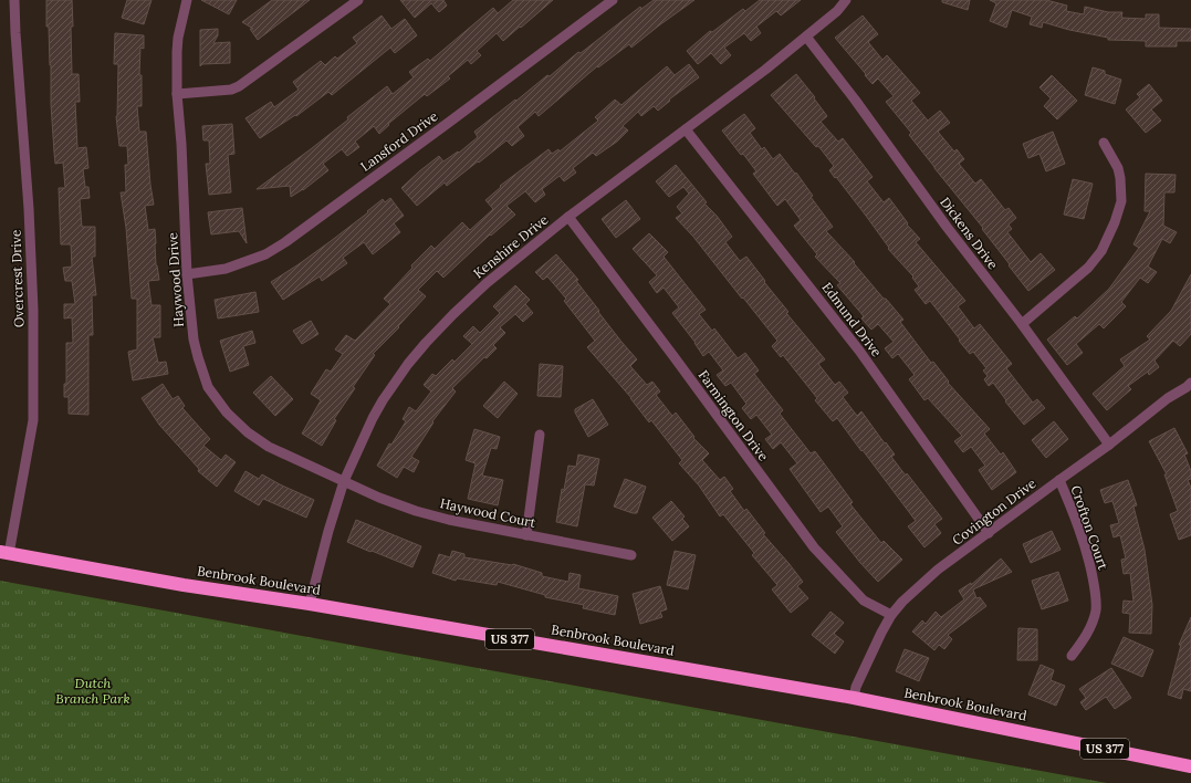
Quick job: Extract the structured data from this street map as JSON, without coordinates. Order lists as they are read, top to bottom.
{
  "streets": {
    "highway": ["Benbrook Boulevard", "US 377"],
    "street": [
      "Lansford Drive",
      "Dickens Drive",
      "Kenshire Drive",
      "Overcrest Drive",
      "Haywood Drive",
      "Edmund Drive",
      "Farmington Drive",
      "Covington Drive",
      "Haywood Court",
      "Crofton Court"
    ]
  },
  "crossings": [
    ["Lansford Drive", "Haywood Drive"],
    ["Dickens Drive", "Kenshire Drive"],
    ["Dickens Drive", "Covington Drive"],
    ["Kenshire Drive", "Haywood Drive"],
    ["Kenshire Drive", "Edmund Drive"],
    ["Kenshire Drive", "Farmington Drive"],
    ["Kenshire Drive", "Haywood Court"],
    ["Kenshire Drive", "Benbrook Boulevard"],
    ["Overcrest Drive", "Benbrook Boulevard"],
    ["Haywood Drive", "Haywood Court"],
    ["Edmund Drive", "Covington Drive"],
    ["Farmington Drive", "Covington Drive"],
    ["Covington Drive", "Crofton Court"],
    ["Covington Drive", "Benbrook Boulevard"]
  ],
  "parks": ["Dutch Branch Park"]
}
